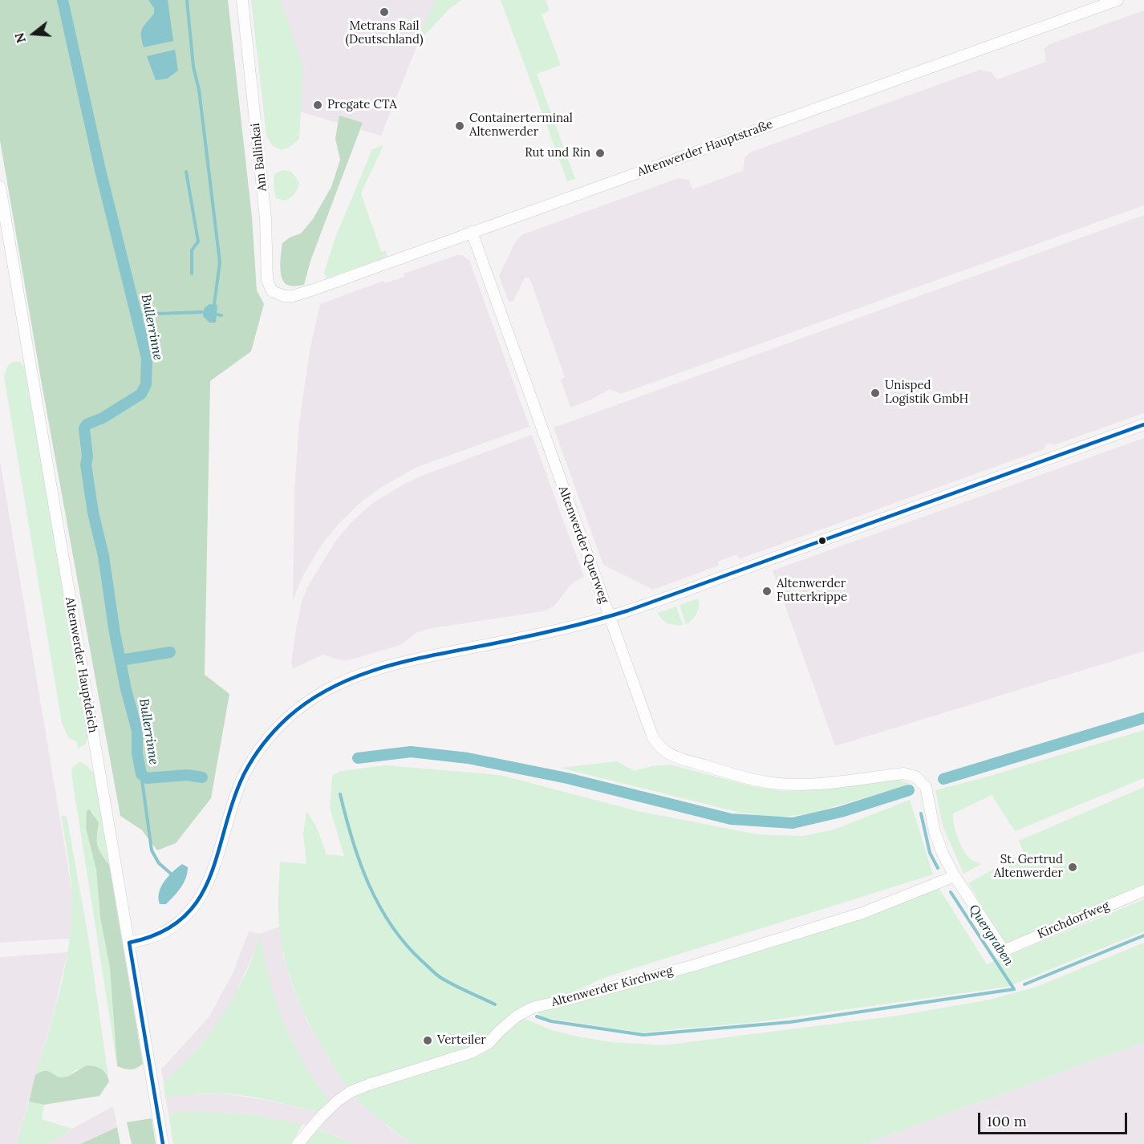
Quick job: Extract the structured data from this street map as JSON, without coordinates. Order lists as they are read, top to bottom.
{
  "streets": {
    "street": [
      "Altenwerder Hauptstraße",
      "Am Ballinkai",
      "Altenwerder Querweg",
      "Altenwerder Hauptdeich",
      "Kirchdorfweg",
      "Altenwerder Kirchweg"
    ]
  },
  "crossings": [
    ["Altenwerder Hauptstraße", "Am Ballinkai"],
    ["Altenwerder Hauptstraße", "Altenwerder Querweg"],
    ["Altenwerder Querweg", "Kirchdorfweg"],
    ["Altenwerder Querweg", "Altenwerder Kirchweg"]
  ],
  "water": ["Bullerrinne", "Quergraben"],
  "places": [
    "Metrans Rail (Deutschland)",
    "Pregate CTA",
    "Containerterminal Altenwerder",
    "Rut und Rin",
    "Unisped Logistik GmbH",
    "Altenwerder Futterkrippe",
    "St. Gertrud Altenwerder",
    "Verteiler"
  ],
  "scale_bar": "100 m",
  "north": "left"
}
